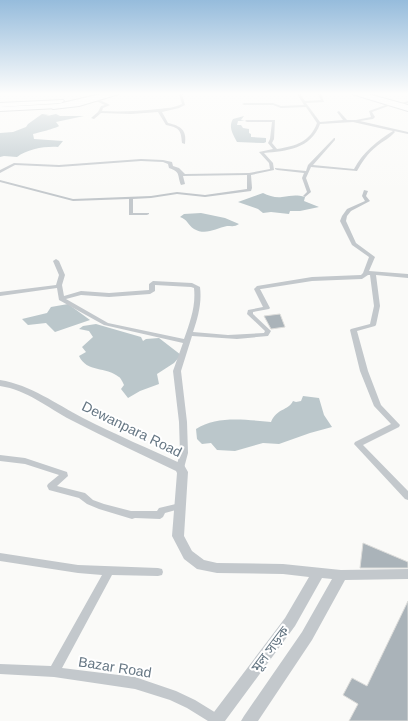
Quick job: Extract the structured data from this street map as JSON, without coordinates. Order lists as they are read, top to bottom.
{
  "streets": {
    "street": ["Dewanpara Road", "মূল সড়ক", "Bazar Road"]
  },
  "crossings": [
    ["Dewanpara Road", "মূল সড়ক"],
    ["মূল সড়ক", "Bazar Road"]
  ]
}
